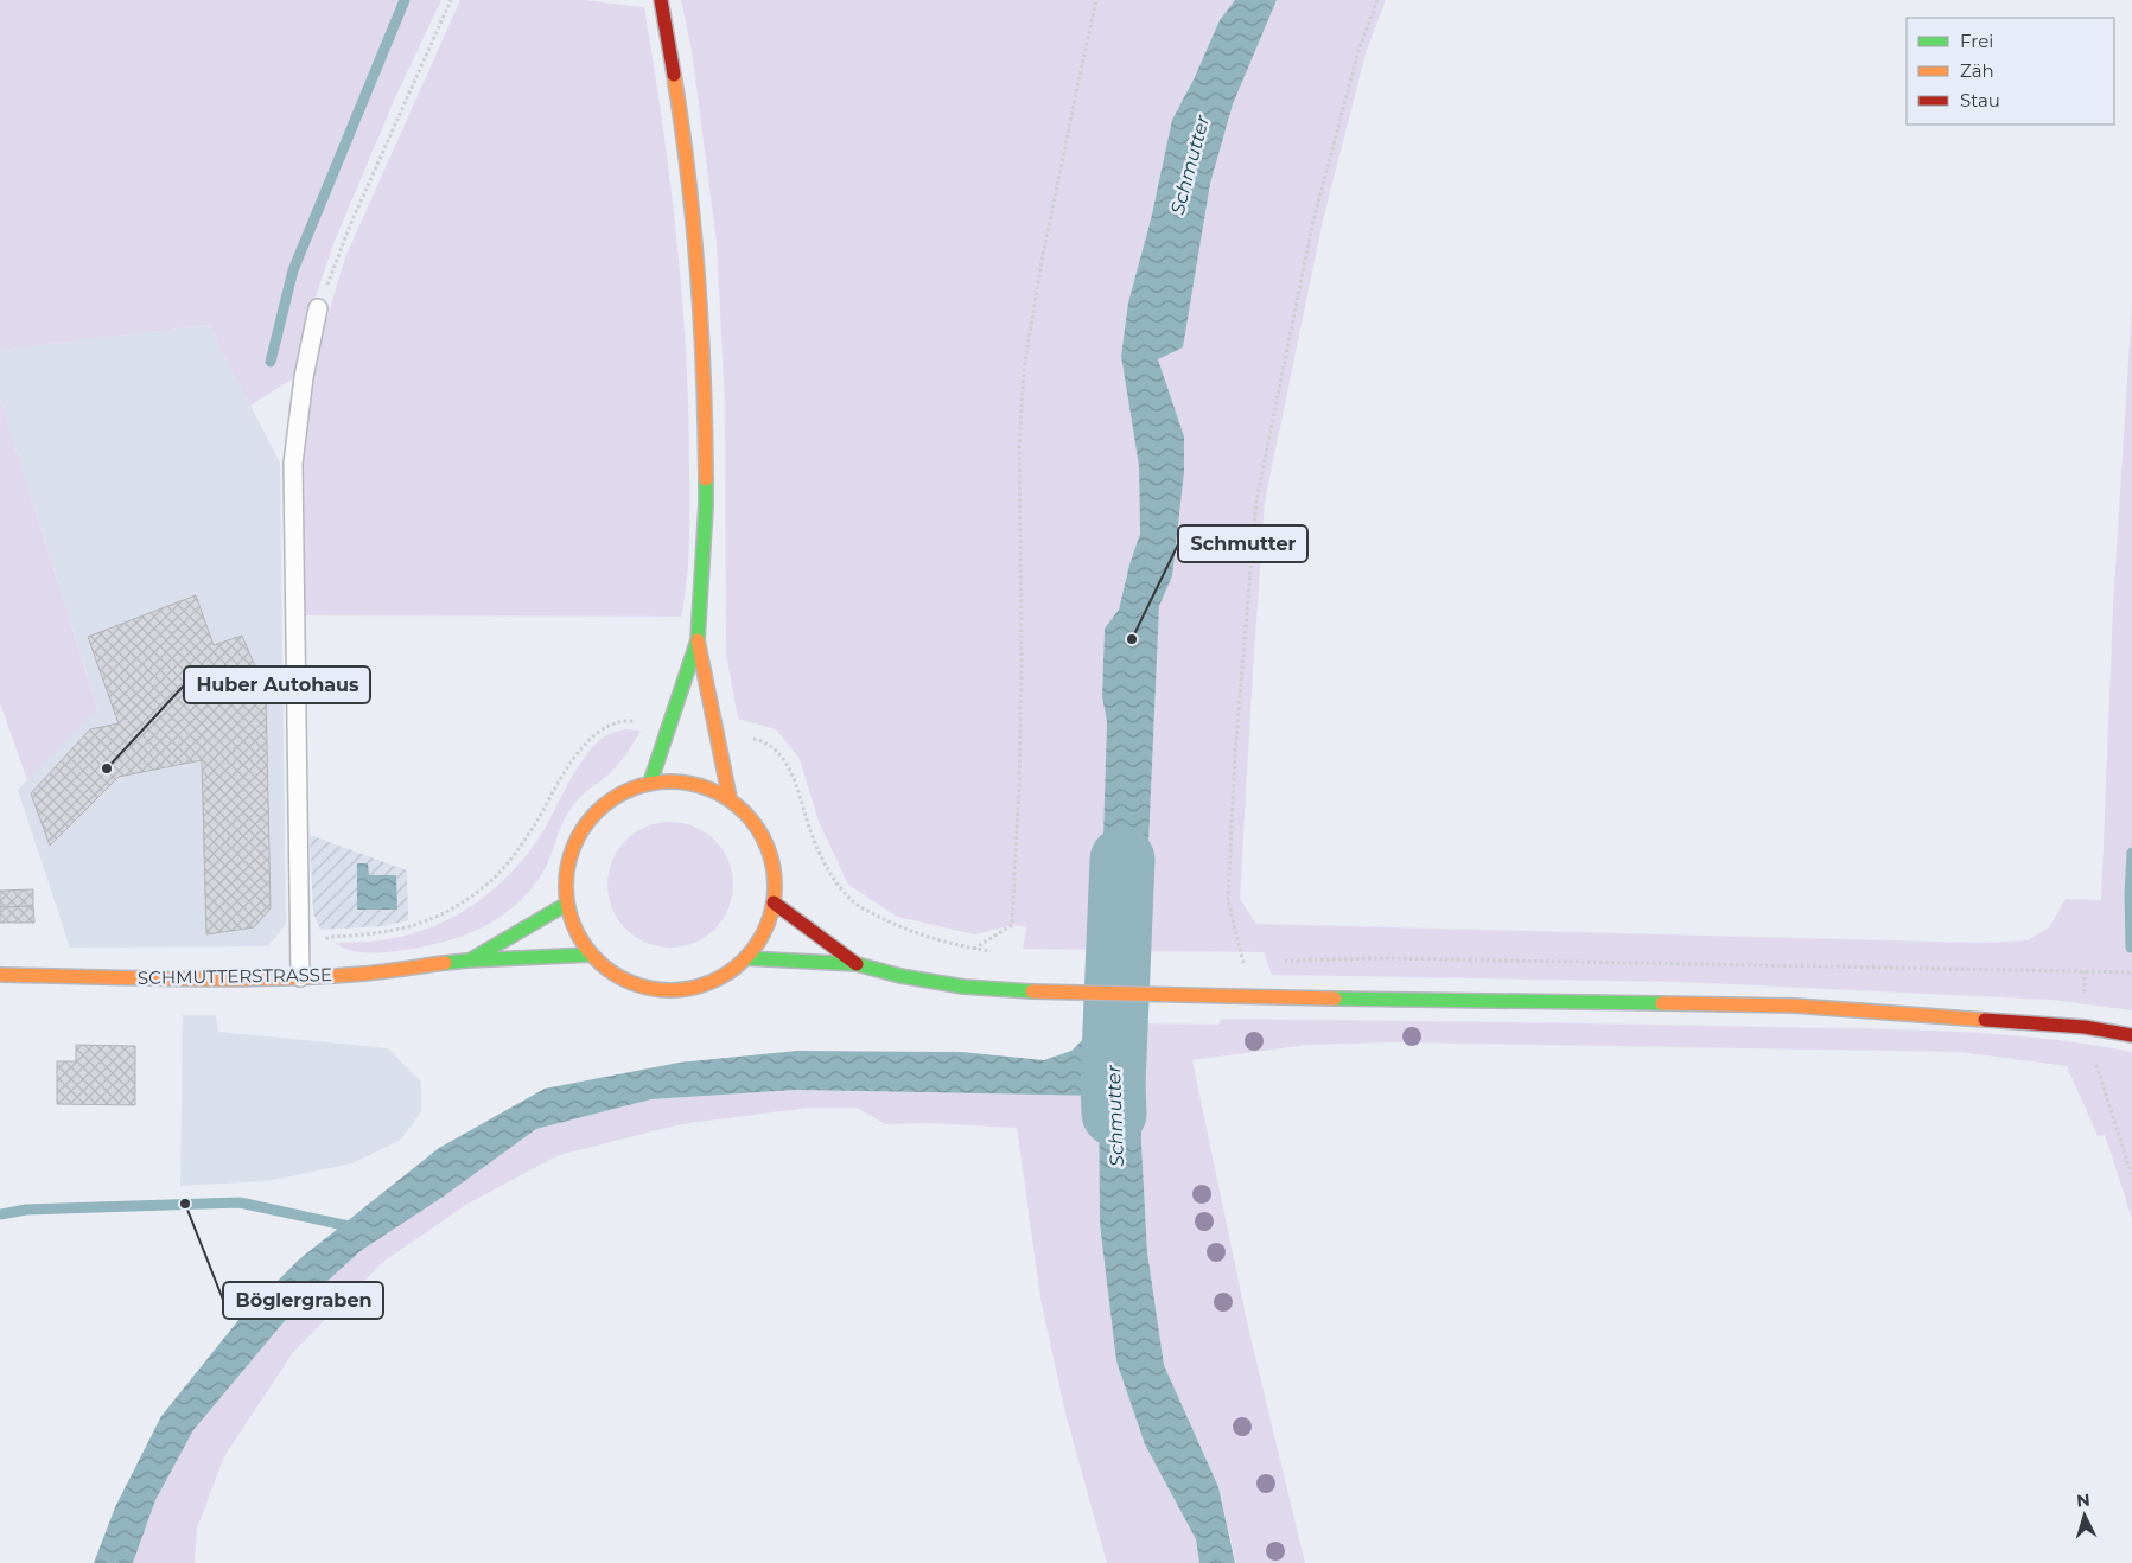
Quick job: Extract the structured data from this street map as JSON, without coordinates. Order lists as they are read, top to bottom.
{
  "streets": {
    "main road": ["SCHMUTTERSTRASSE"]
  },
  "water": ["Schmutter"],
  "places": ["Schmutter", "Huber Autohaus", "Böglergraben"],
  "legend": ["Frei", "Zäh", "Stau"],
  "north": "top"
}
